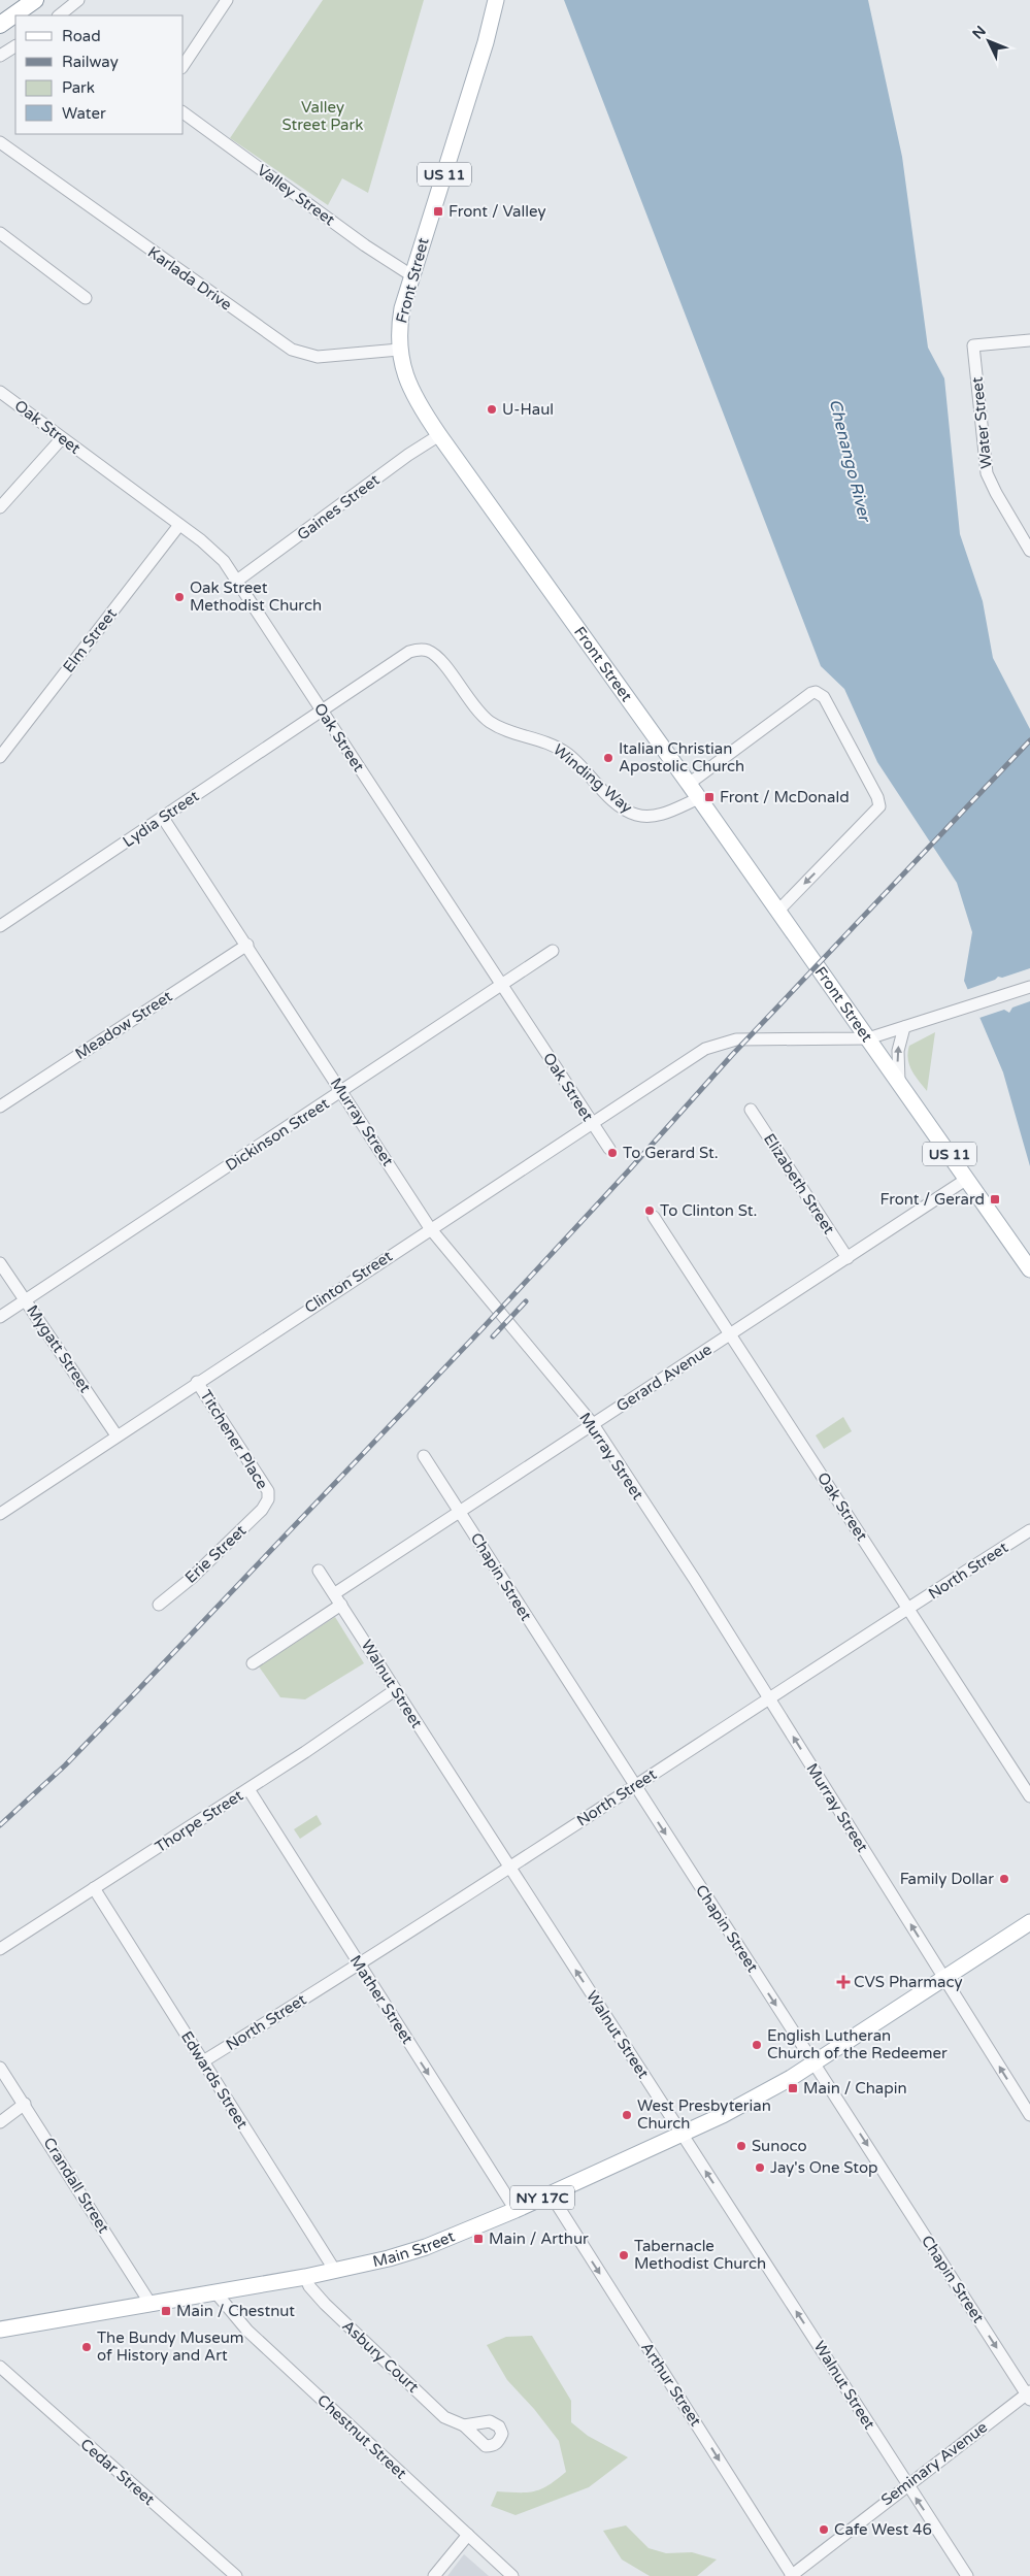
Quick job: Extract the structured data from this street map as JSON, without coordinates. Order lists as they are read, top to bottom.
{
  "streets": {
    "main road": [
      "US 11",
      "Front Street",
      "NY 17C",
      "Main Street"
    ],
    "street": [
      "Valley Street",
      "Karlada Drive",
      "Water Street",
      "Oak Street",
      "Gaines Street",
      "Elm Street",
      "Winding Way",
      "Lydia Street",
      "Meadow Street",
      "Murray Street",
      "Dickinson Street",
      "Elizabeth Street",
      "Clinton Street",
      "Mygatt Street",
      "Gerard Avenue",
      "Titchener Place",
      "Erie Street",
      "North Street",
      "Chapin Street",
      "Walnut Street",
      "Thorpe Street",
      "Mather Street",
      "Edwards Street",
      "Crandall Street",
      "Asbury Court",
      "Arthur Street",
      "Chestnut Street",
      "Seminary Avenue",
      "Cedar Street"
    ]
  },
  "crossings": [
    ["Valley Street", "Front Street"],
    ["Karlada Drive", "Front Street"],
    ["Front Street", "Gaines Street"],
    ["Front Street", "Winding Way"],
    ["Front Street", "Clinton Street"],
    ["Front Street", "Gerard Avenue"],
    ["Oak Street", "Gaines Street"],
    ["Oak Street", "Elm Street"],
    ["Oak Street", "Winding Way"],
    ["Oak Street", "Lydia Street"],
    ["Oak Street", "Dickinson Street"],
    ["Oak Street", "Clinton Street"],
    ["Oak Street", "Gerard Avenue"],
    ["Oak Street", "North Street"],
    ["Winding Way", "Lydia Street"],
    ["Lydia Street", "Murray Street"],
    ["Meadow Street", "Murray Street"],
    ["Murray Street", "Dickinson Street"],
    ["Murray Street", "Clinton Street"],
    ["Murray Street", "Gerard Avenue"],
    ["Murray Street", "North Street"],
    ["Murray Street", "Main Street"],
    ["Dickinson Street", "Mygatt Street"],
    ["Elizabeth Street", "Gerard Avenue"],
    ["Clinton Street", "Mygatt Street"],
    ["Clinton Street", "Titchener Place"],
    ["Gerard Avenue", "Chapin Street"],
    ["Gerard Avenue", "Walnut Street"],
    ["Titchener Place", "Erie Street"],
    ["North Street", "Chapin Street"],
    ["North Street", "Walnut Street"],
    ["North Street", "Mather Street"],
    ["North Street", "Edwards Street"],
    ["Chapin Street", "Main Street"],
    ["Chapin Street", "Seminary Avenue"],
    ["Walnut Street", "Thorpe Street"],
    ["Walnut Street", "Main Street"],
    ["Walnut Street", "Seminary Avenue"],
    ["Thorpe Street", "Mather Street"],
    ["Thorpe Street", "Edwards Street"],
    ["Mather Street", "Main Street"],
    ["Edwards Street", "Main Street"],
    ["Crandall Street", "Main Street"],
    ["Main Street", "Asbury Court"],
    ["Main Street", "Arthur Street"],
    ["Main Street", "Chestnut Street"],
    ["Arthur Street", "Seminary Avenue"]
  ],
  "one_way": [
    "Chapin Street",
    "Walnut Street",
    "Mather Street",
    "Arthur Street"
  ],
  "water": ["Chenango River"],
  "parks": ["Valley Street Park"],
  "places": {
    "transit": [
      "Front / Valley",
      "Front / McDonald",
      "Front / Gerard",
      "Main / Chapin",
      "Main / Arthur",
      "Main / Chestnut"
    ],
    "other": [
      "U-Haul",
      "Oak Street Methodist Church",
      "Italian Christian Apostolic Church",
      "To Gerard St.",
      "To Clinton St.",
      "Family Dollar",
      "English Lutheran Church of the Redeemer",
      "West Presbyterian Church",
      "Sunoco",
      "Jay's One Stop",
      "Tabernacle Methodist Church",
      "The Bundy Museum of History and Art",
      "Cafe West 46"
    ],
    "health": ["CVS Pharmacy"]
  },
  "legend": [
    "Road",
    "Railway",
    "Park",
    "Water"
  ],
  "north": "top left"
}
